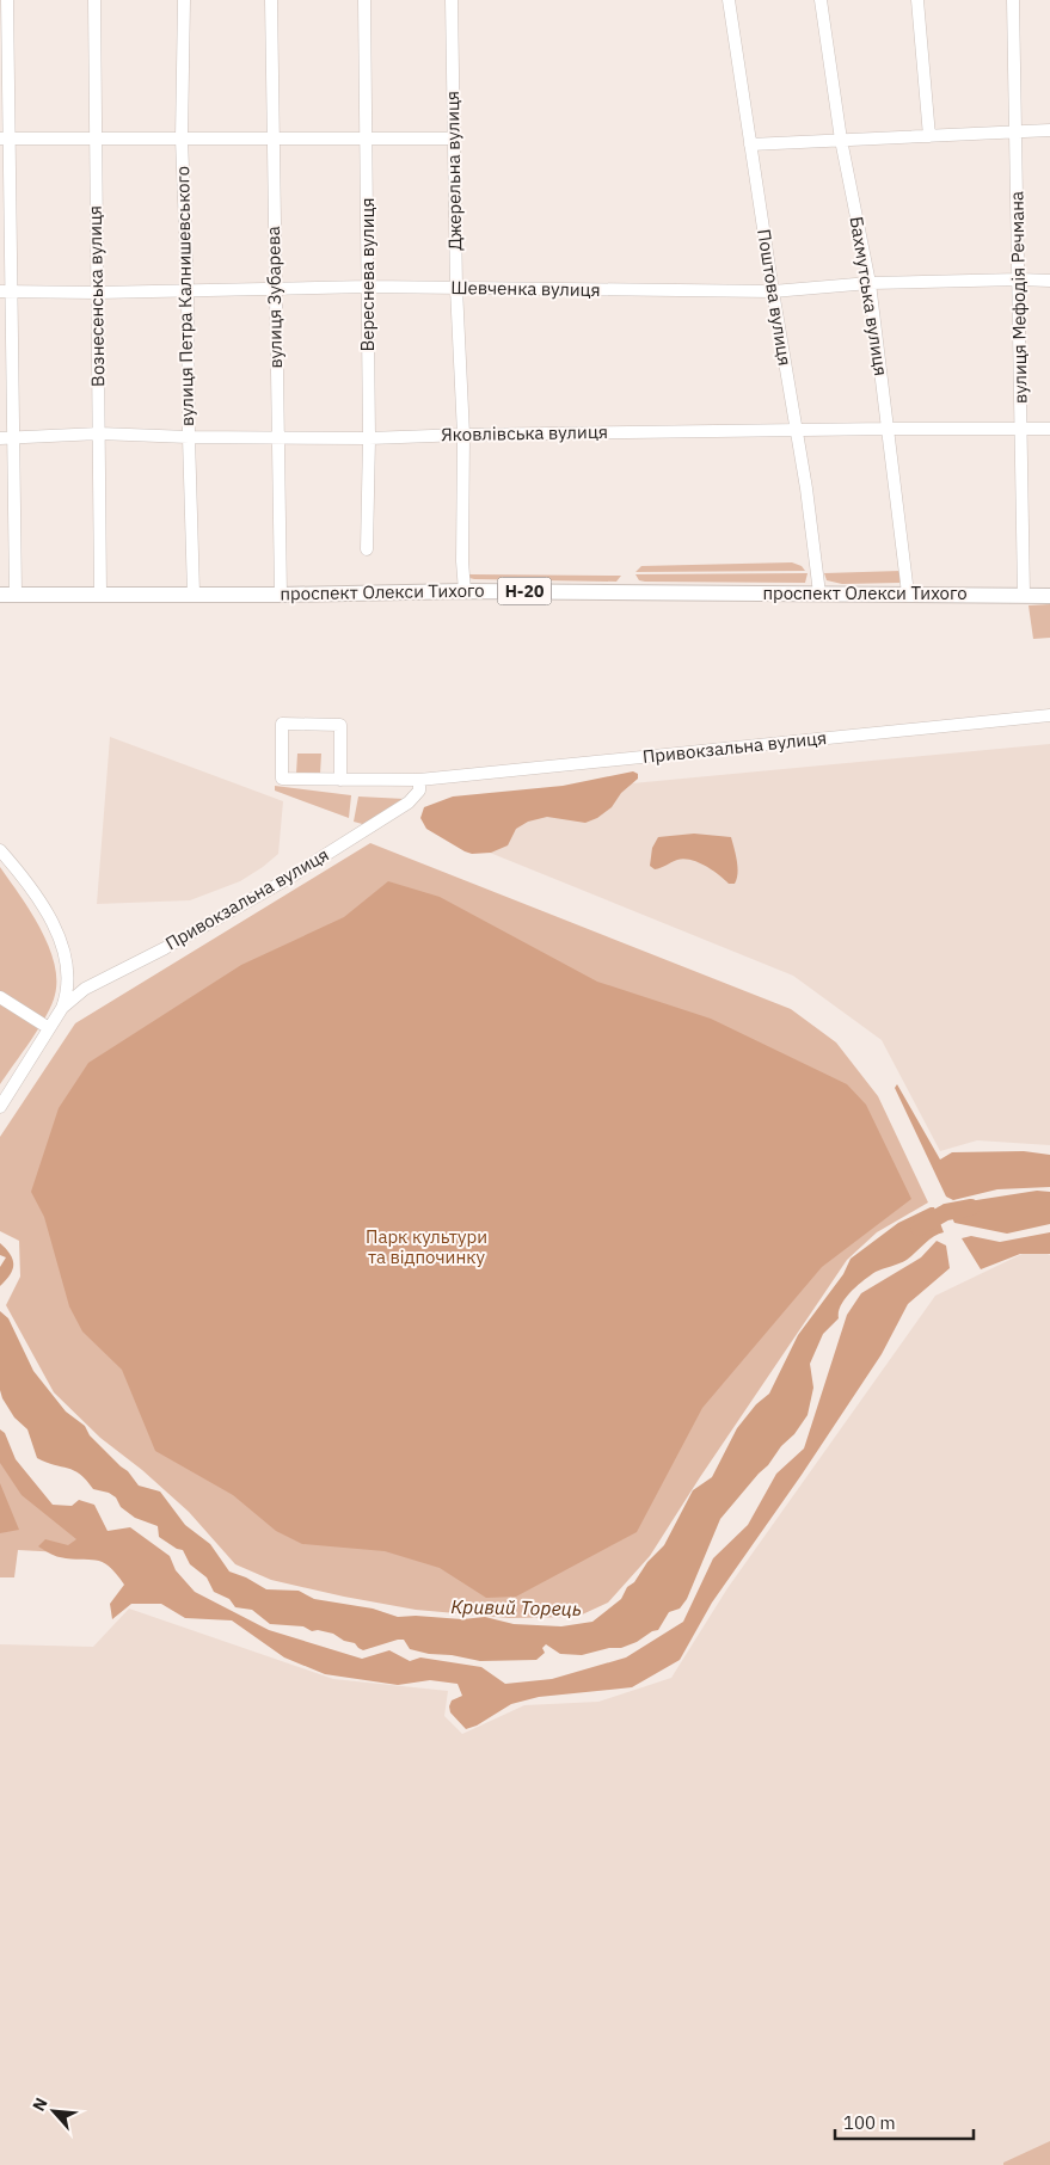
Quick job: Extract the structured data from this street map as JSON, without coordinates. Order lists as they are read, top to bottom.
{
  "streets": {
    "main road": ["Н-20", "проспект Олекси Тихого"],
    "street": [
      "Джерельна вулиця",
      "Вереснева вулиця",
      "Шевченка вулиця",
      "Вознесенська вулиця",
      "вулиця Петра Калнишевського",
      "Бахмутська вулиця",
      "вулиця Зубарева",
      "Поштова вулиця",
      "вулиця Мефодія Речмана",
      "Яковлівська вулиця",
      "Привокзальна вулиця"
    ]
  },
  "crossings": [
    ["Джерельна вулиця", "Шевченка вулиця"],
    ["Джерельна вулиця", "Яковлівська вулиця"],
    ["Джерельна вулиця", "проспект Олекси Тихого"],
    ["Вереснева вулиця", "Шевченка вулиця"],
    ["Вереснева вулиця", "Яковлівська вулиця"],
    ["Шевченка вулиця", "Вознесенська вулиця"],
    ["Шевченка вулиця", "вулиця Петра Калнишевського"],
    ["Шевченка вулиця", "Бахмутська вулиця"],
    ["Шевченка вулиця", "вулиця Зубарева"],
    ["Шевченка вулиця", "Поштова вулиця"],
    ["Шевченка вулиця", "вулиця Мефодія Речмана"],
    ["Вознесенська вулиця", "Яковлівська вулиця"],
    ["Вознесенська вулиця", "проспект Олекси Тихого"],
    ["вулиця Петра Калнишевського", "Яковлівська вулиця"],
    ["вулиця Петра Калнишевського", "проспект Олекси Тихого"],
    ["Бахмутська вулиця", "Яковлівська вулиця"],
    ["Бахмутська вулиця", "проспект Олекси Тихого"],
    ["вулиця Зубарева", "Яковлівська вулиця"],
    ["вулиця Зубарева", "проспект Олекси Тихого"],
    ["Поштова вулиця", "Яковлівська вулиця"],
    ["Поштова вулиця", "проспект Олекси Тихого"],
    ["вулиця Мефодія Речмана", "Яковлівська вулиця"],
    ["вулиця Мефодія Речмана", "проспект Олекси Тихого"]
  ],
  "water": ["Кривий Торець"],
  "parks": ["Парк культури та відпочинку"],
  "scale_bar": "100 m",
  "north": "top left"
}
